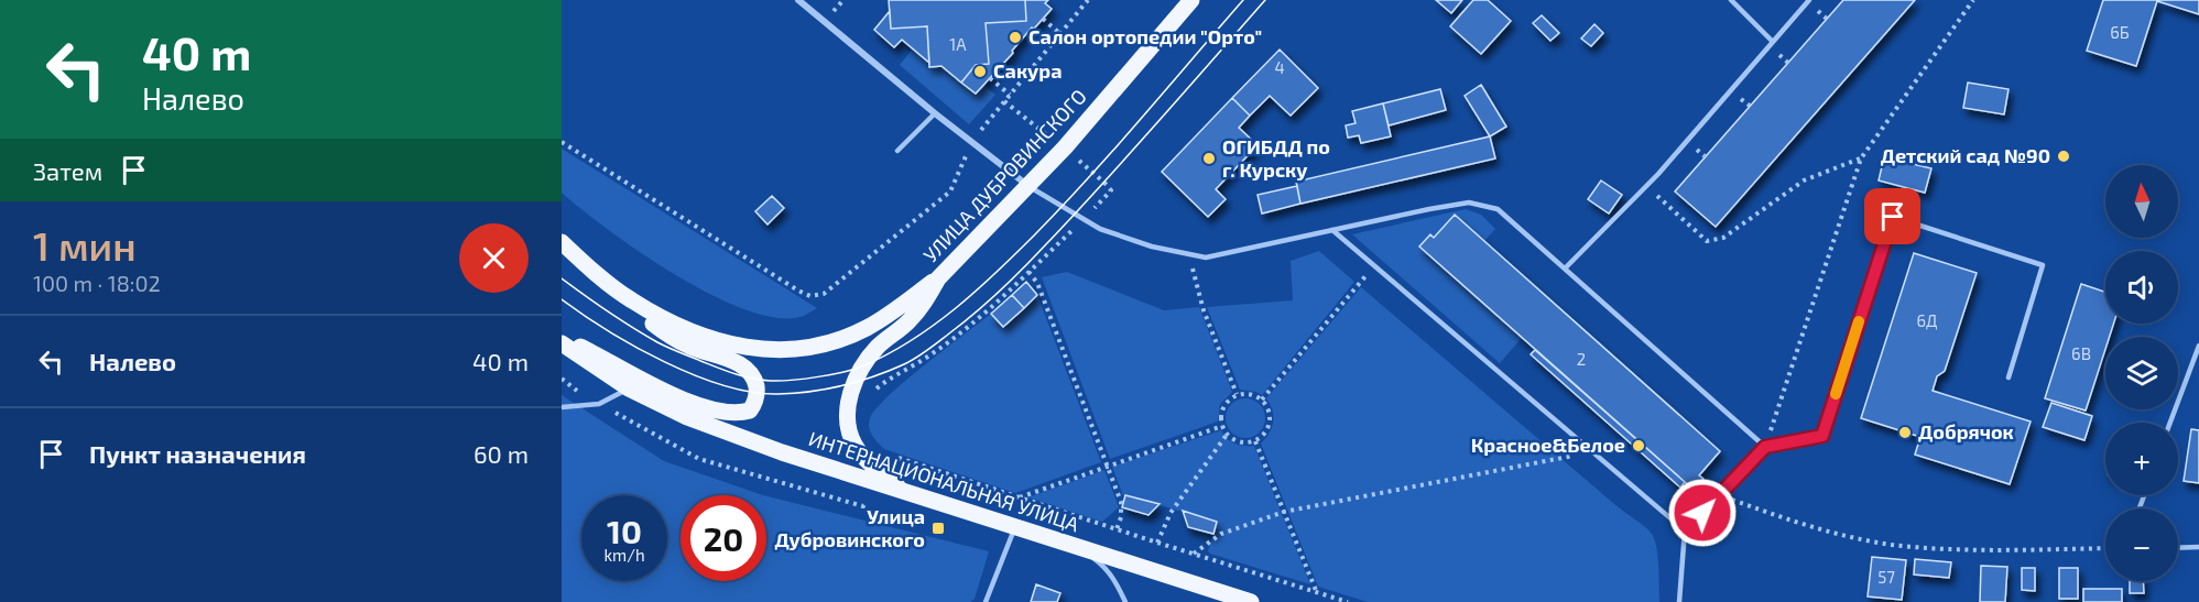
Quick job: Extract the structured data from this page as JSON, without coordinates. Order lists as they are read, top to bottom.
{
  "streets": {
    "main road": ["УЛИЦА ДУБРОВИНСКОГО", "ИНТЕРНАЦИОНАЛЬНАЯ УЛИЦА"]
  },
  "crossings": [
    ["УЛИЦА ДУБРОВИНСКОГО", "ИНТЕРНАЦИОНАЛЬНАЯ УЛИЦА"]
  ],
  "places": {
    "other": [
      "Салон ортопедии \"Орто\"",
      "Сакура",
      "Детский сад №90",
      "ОГИБДД по г. Курску",
      "Добрячок",
      "Красное&Белое"
    ],
    "transit": ["Улица Дубровинского"]
  },
  "house_numbers": [
    "6Б",
    "1А",
    "4",
    "6Д",
    "6В",
    "2",
    "57"
  ],
  "north": "top",
  "page": {
    "turn": ["40 m", "Налево"],
    "then": "Затем",
    "map_buttons": ["+", "−"],
    "heading": ["1 мин", "100 m · 18:02"],
    "list": [
      {
        "name": "Налево",
        "value": "40 m"
      },
      {
        "name": "Пункт назначения",
        "value": "60 m"
      }
    ],
    "speed": "10 km/h",
    "limit": "20"
  }
}
